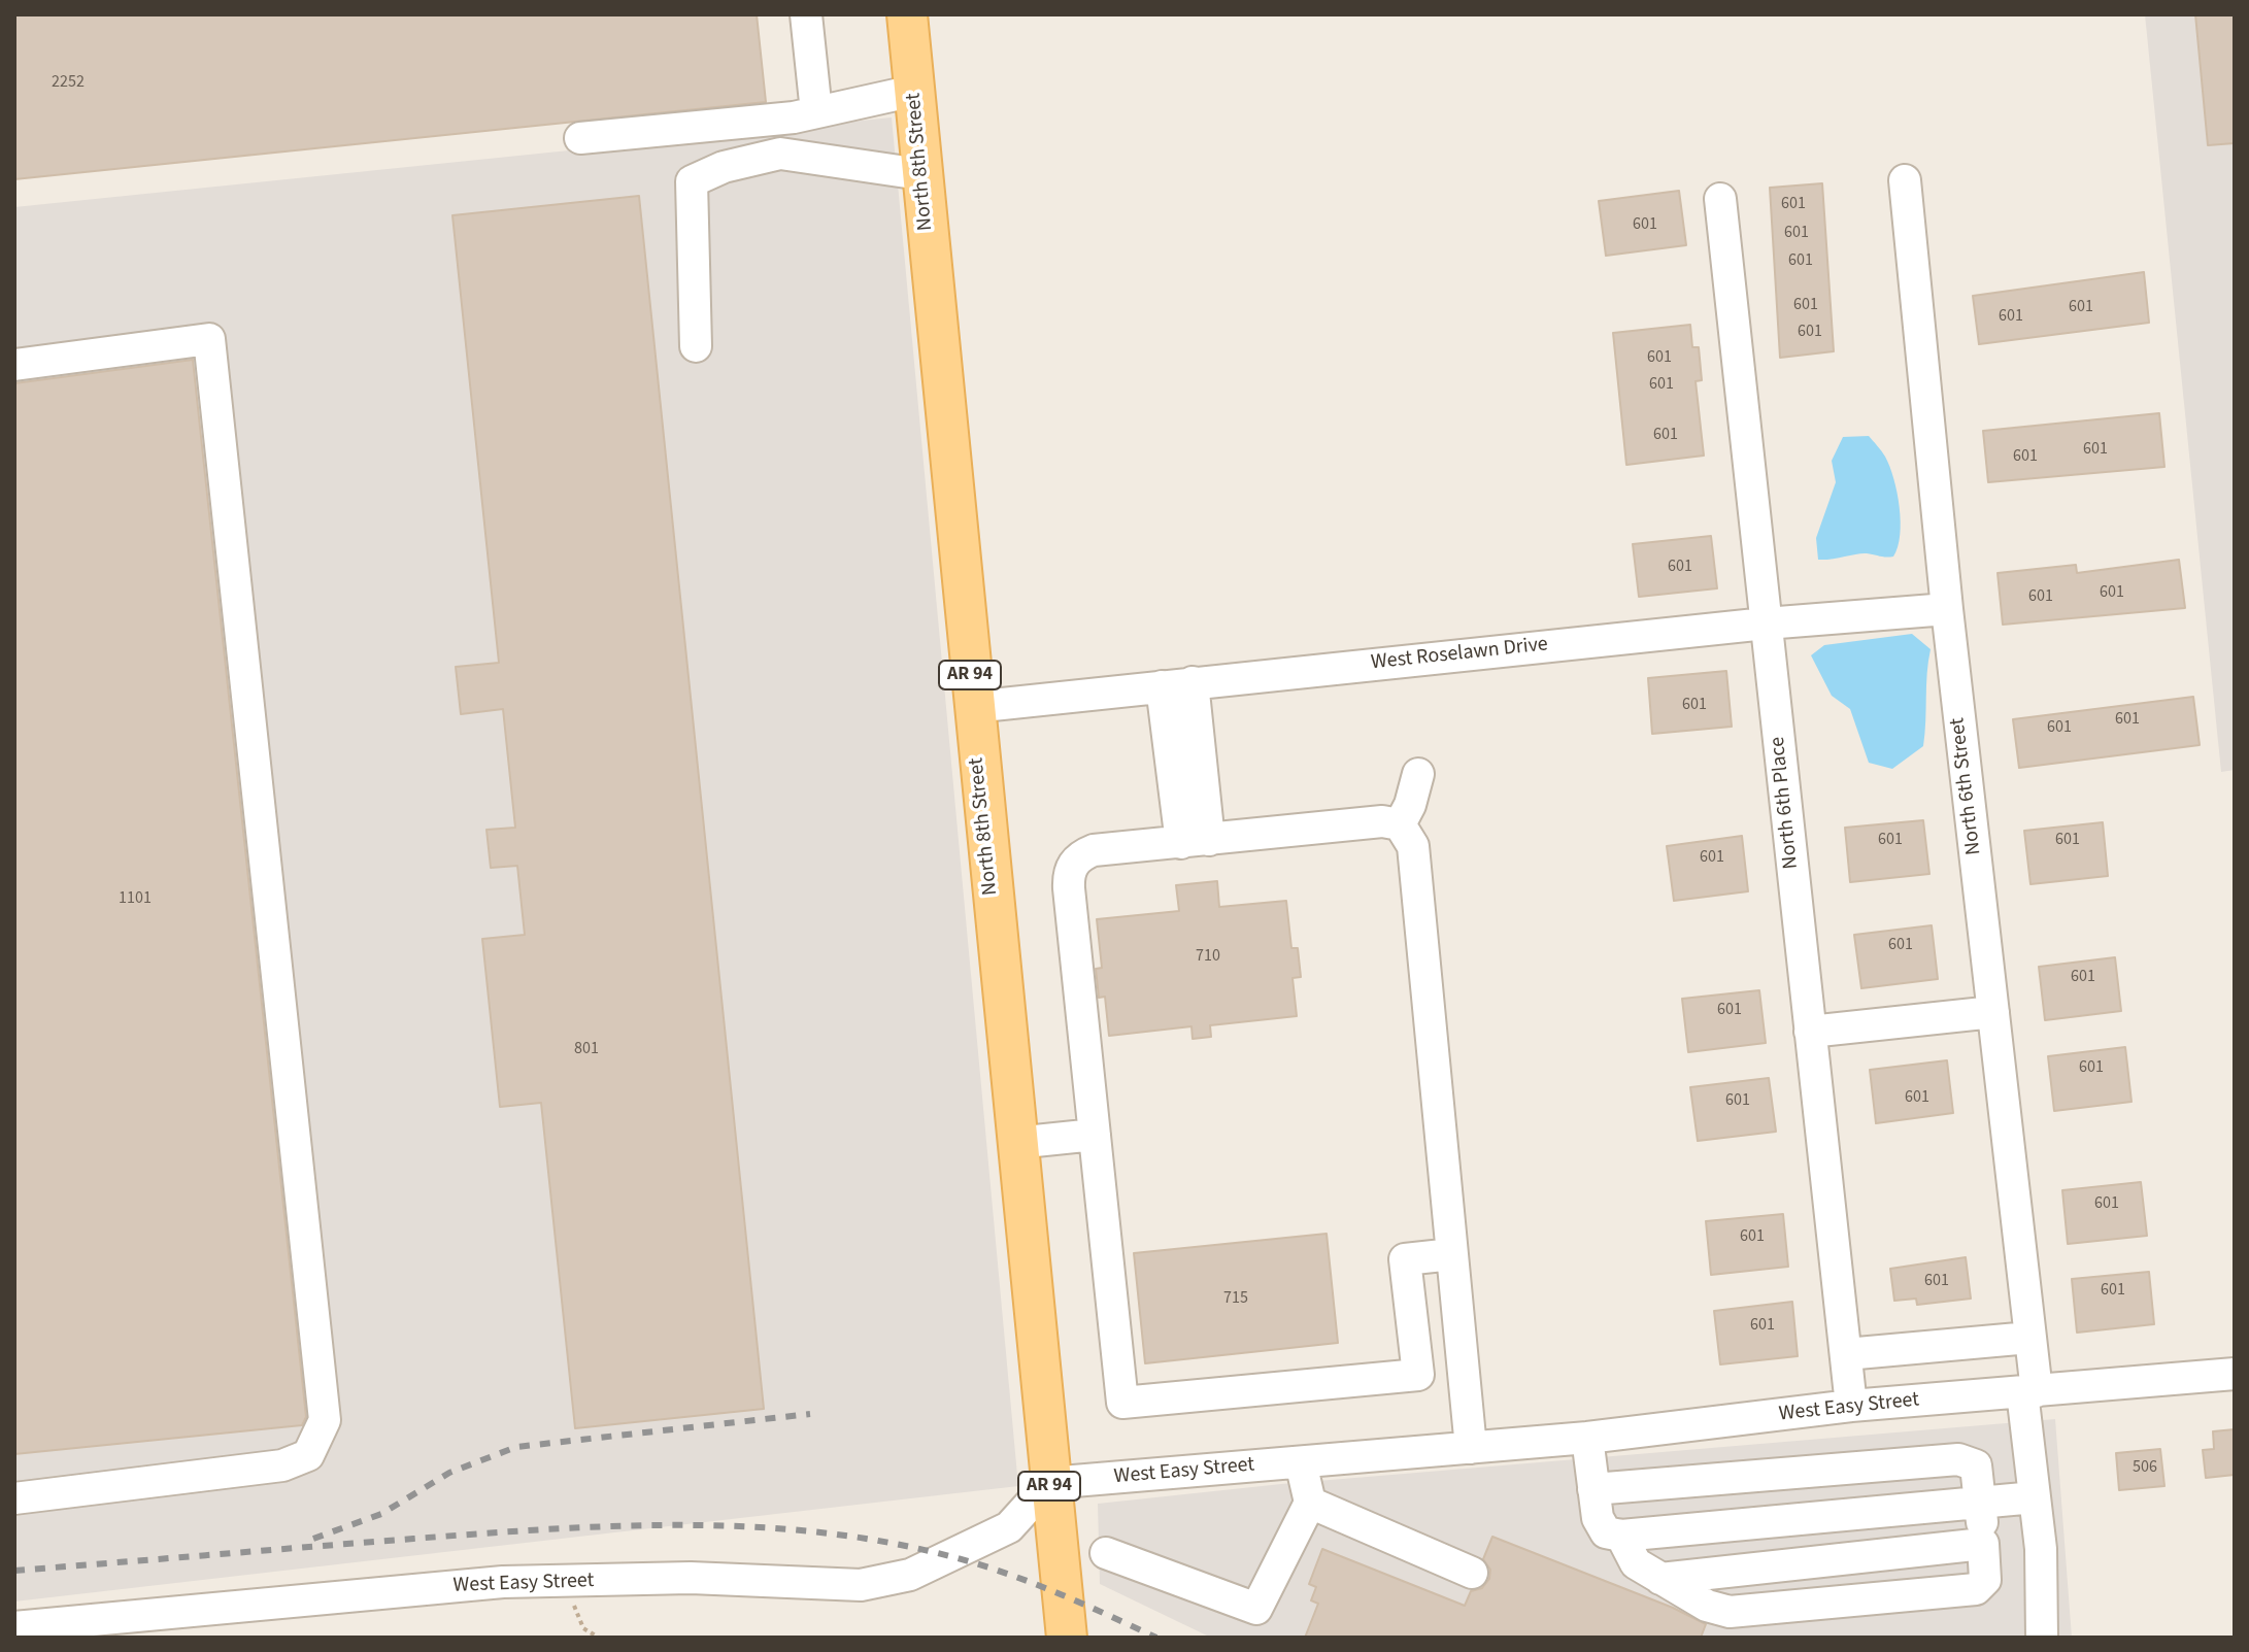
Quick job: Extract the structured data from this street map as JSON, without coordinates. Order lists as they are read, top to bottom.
{
  "streets": {
    "main road": ["North 8th Street", "AR 94"],
    "street": [
      "West Roselawn Drive",
      "North 6th Street",
      "North 6th Place",
      "West Easy Street"
    ]
  },
  "crossings": [
    ["North 8th Street", "West Roselawn Drive"],
    ["North 8th Street", "West Easy Street"],
    ["West Roselawn Drive", "North 6th Street"],
    ["West Roselawn Drive", "North 6th Place"],
    ["North 6th Street", "West Easy Street"],
    ["North 6th Place", "West Easy Street"]
  ],
  "house_numbers": [
    "2252",
    "601",
    "601",
    "601",
    "601",
    "601",
    "601",
    "601",
    "601",
    "601",
    "601",
    "601",
    "601",
    "601",
    "601",
    "601",
    "601",
    "601",
    "601",
    "601",
    "601",
    "601",
    "601",
    "1101",
    "601",
    "710",
    "601",
    "601",
    "801",
    "601",
    "601",
    "601",
    "601",
    "601",
    "601",
    "601",
    "715",
    "601",
    "506"
  ]
}
